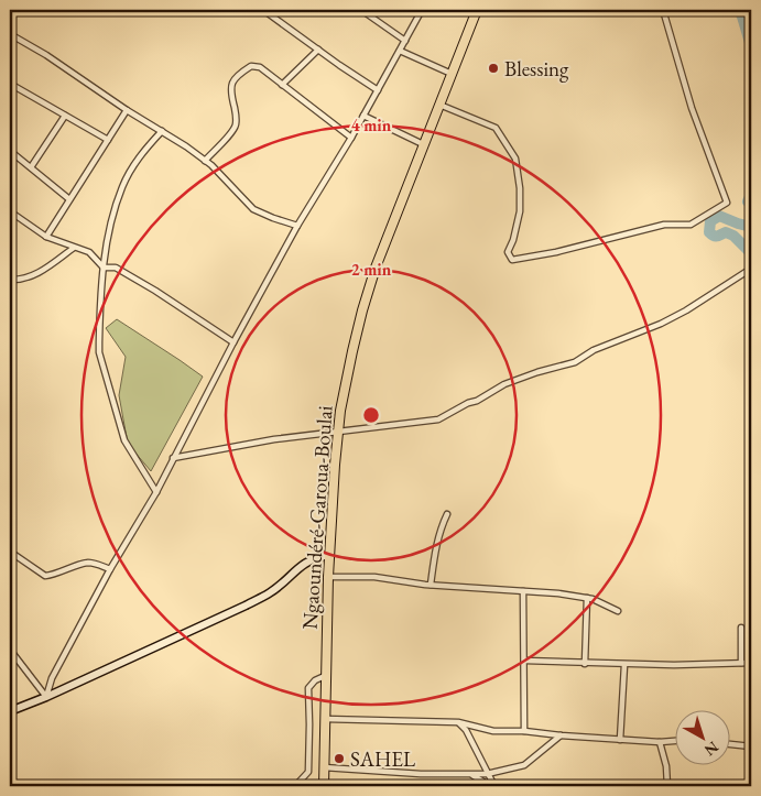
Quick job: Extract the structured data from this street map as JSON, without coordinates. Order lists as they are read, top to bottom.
{
  "streets": {
    "highway": ["Ngaoundéré-Garoua-Boulai"]
  },
  "places": ["Blessing", "SAHEL"],
  "north": "bottom right",
  "rings": ["4 min", "2 min"]
}
